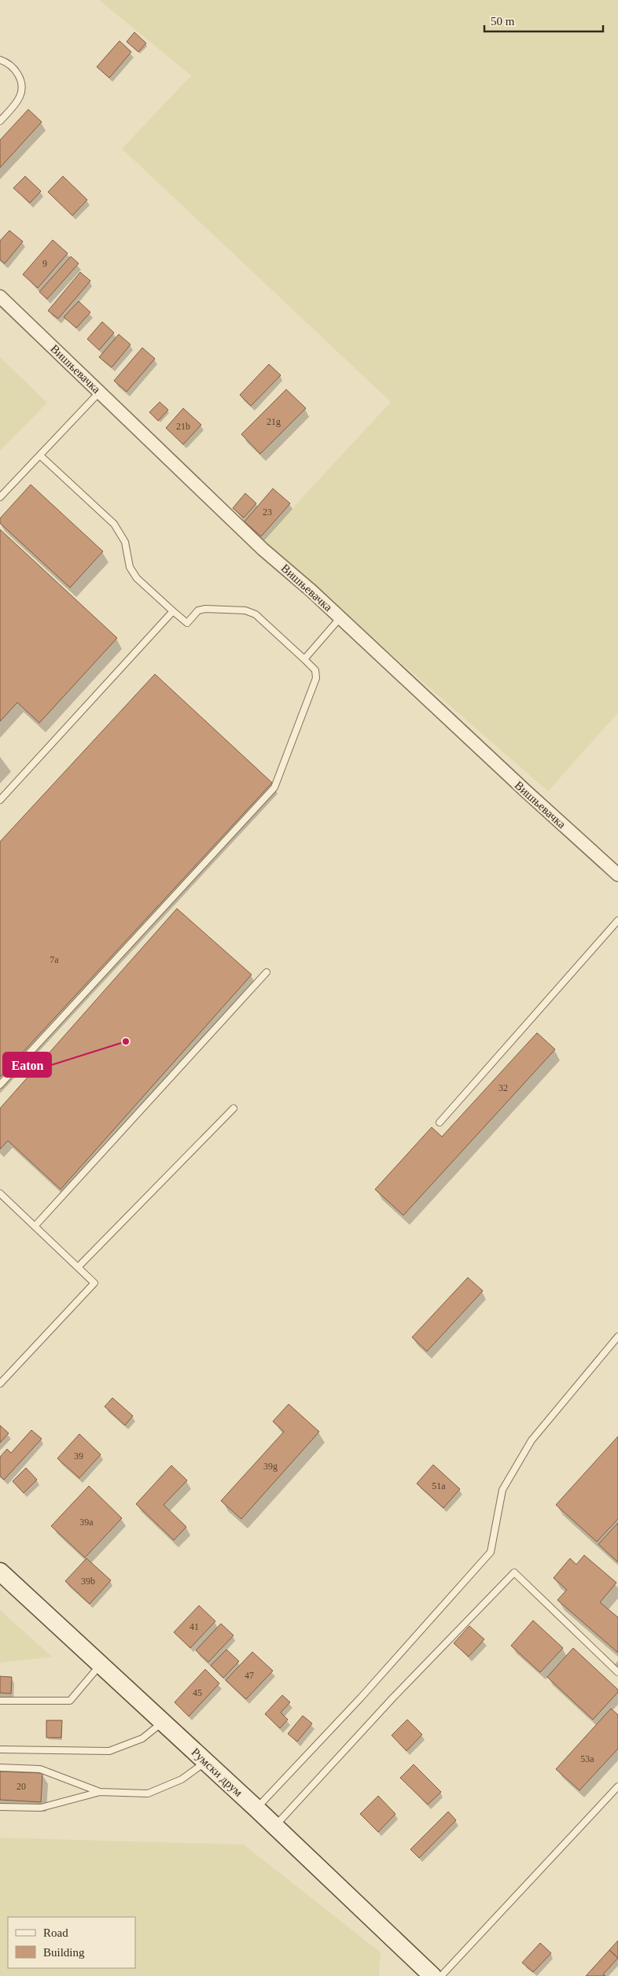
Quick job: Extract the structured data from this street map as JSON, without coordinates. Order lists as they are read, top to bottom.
{
  "streets": {
    "main road": ["Румски друм"],
    "street": ["Вишњевачка"]
  },
  "places": ["Eaton"],
  "house_numbers": [
    "9",
    "21g",
    "21b",
    "23",
    "7a",
    "32",
    "39",
    "39g",
    "51a",
    "39a",
    "39b",
    "41",
    "47",
    "45",
    "53a",
    "20"
  ],
  "legend": ["Road", "Building"],
  "scale_bar": "50 m"
}
